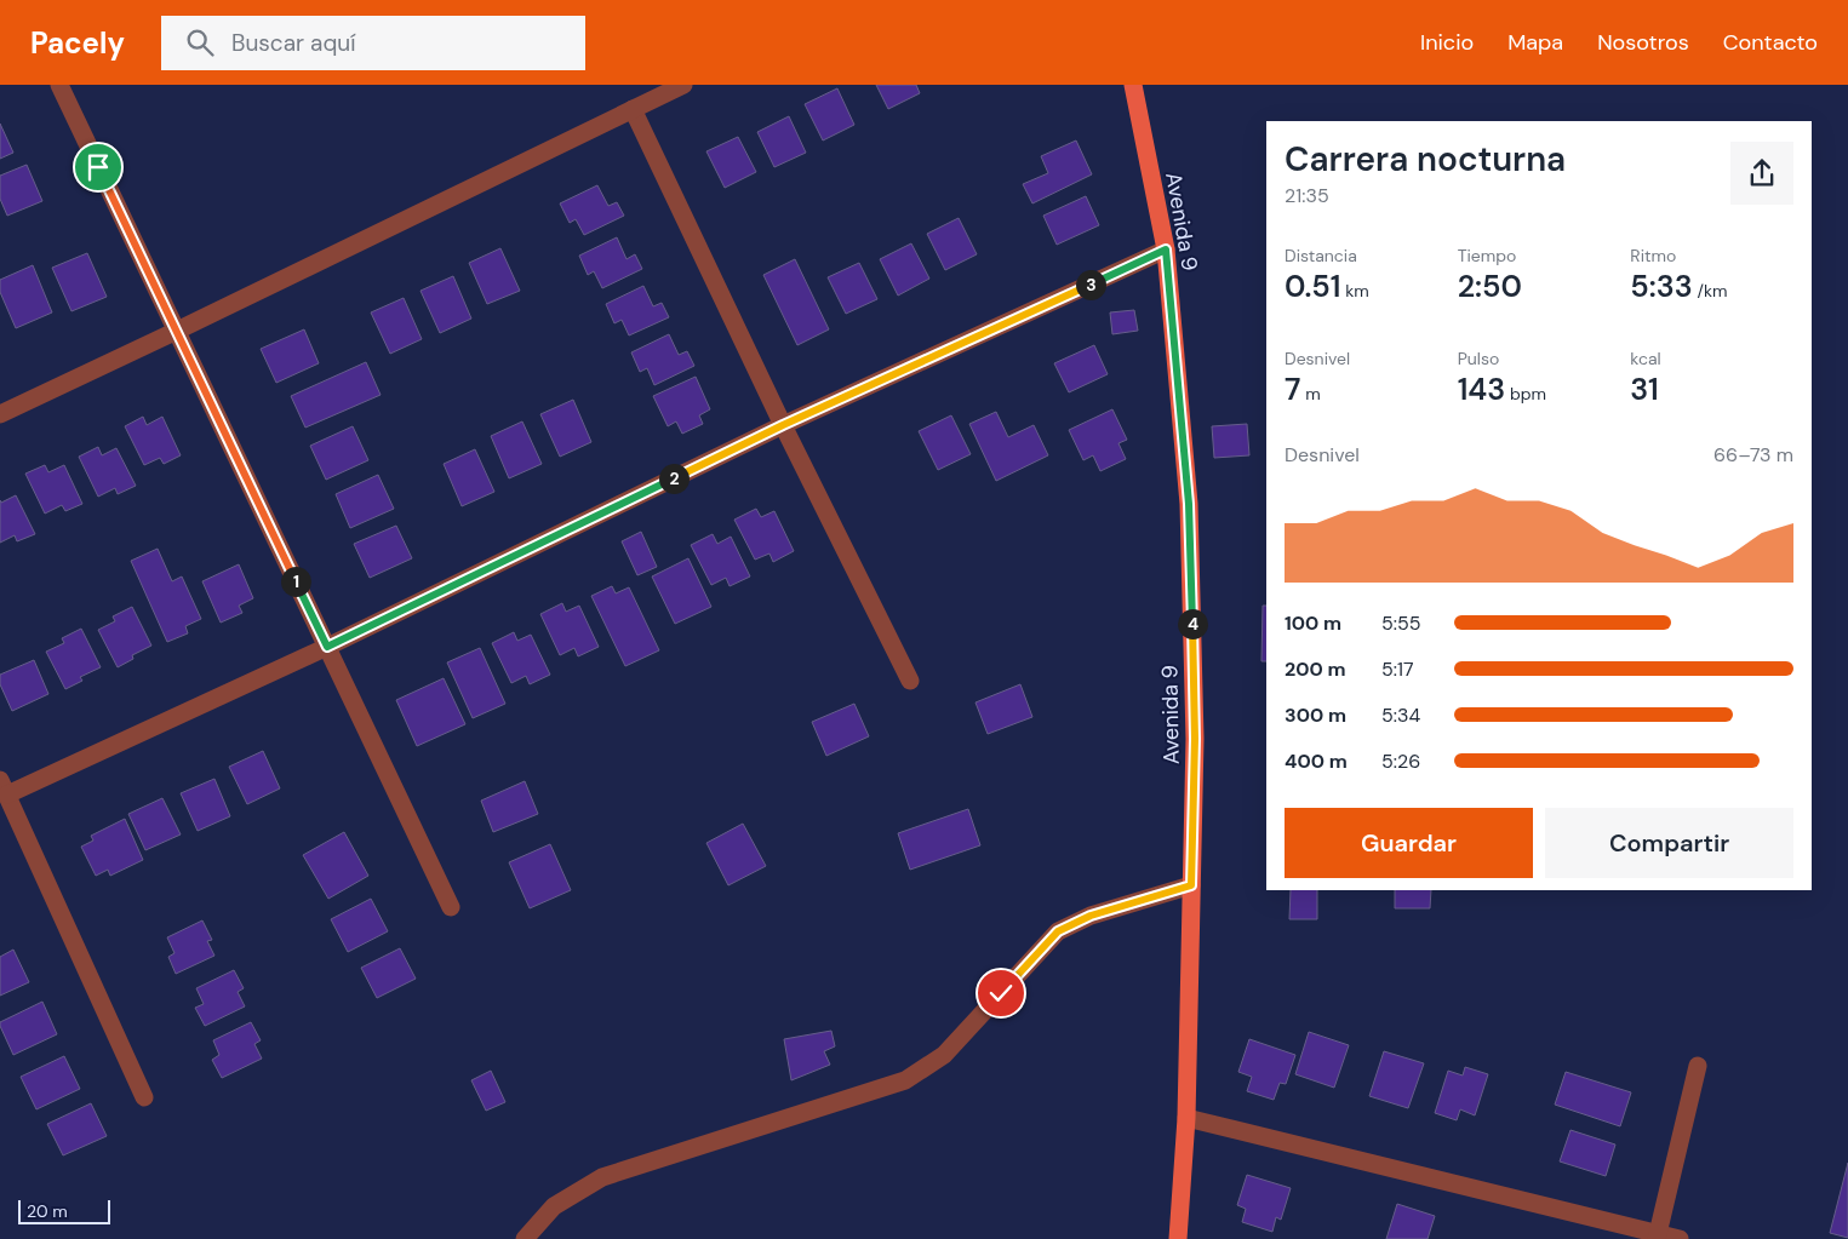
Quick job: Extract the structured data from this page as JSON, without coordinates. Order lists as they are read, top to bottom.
{
  "streets": {
    "main road": ["Avenida 9"]
  },
  "scale_bar": "20 m",
  "page": {
    "header": "Pacely",
    "search": "Buscar aquí",
    "nav": [
      "Inicio",
      "Mapa",
      "Nosotros",
      "Contacto"
    ],
    "heading": ["Carrera nocturna", "21:35"],
    "stats": [
      ["Distancia", "0.51 km"],
      ["Tiempo", "2:50"],
      ["Ritmo", "5:33 /km"],
      ["Desnivel", "7 m"],
      ["Pulso", "143 bpm"],
      ["kcal", "31"]
    ],
    "pins": [
      "3",
      "2",
      "1",
      "4"
    ],
    "chart": ["Desnivel", "66–73 m"],
    "list": [
      {
        "name": "100 m",
        "note": "5:55"
      },
      {
        "name": "200 m",
        "note": "5:17"
      },
      {
        "name": "300 m",
        "note": "5:34"
      },
      {
        "name": "400 m",
        "note": "5:26"
      }
    ],
    "buttons": ["Guardar", "Compartir"],
    "scale": "20 m"
  }
}
